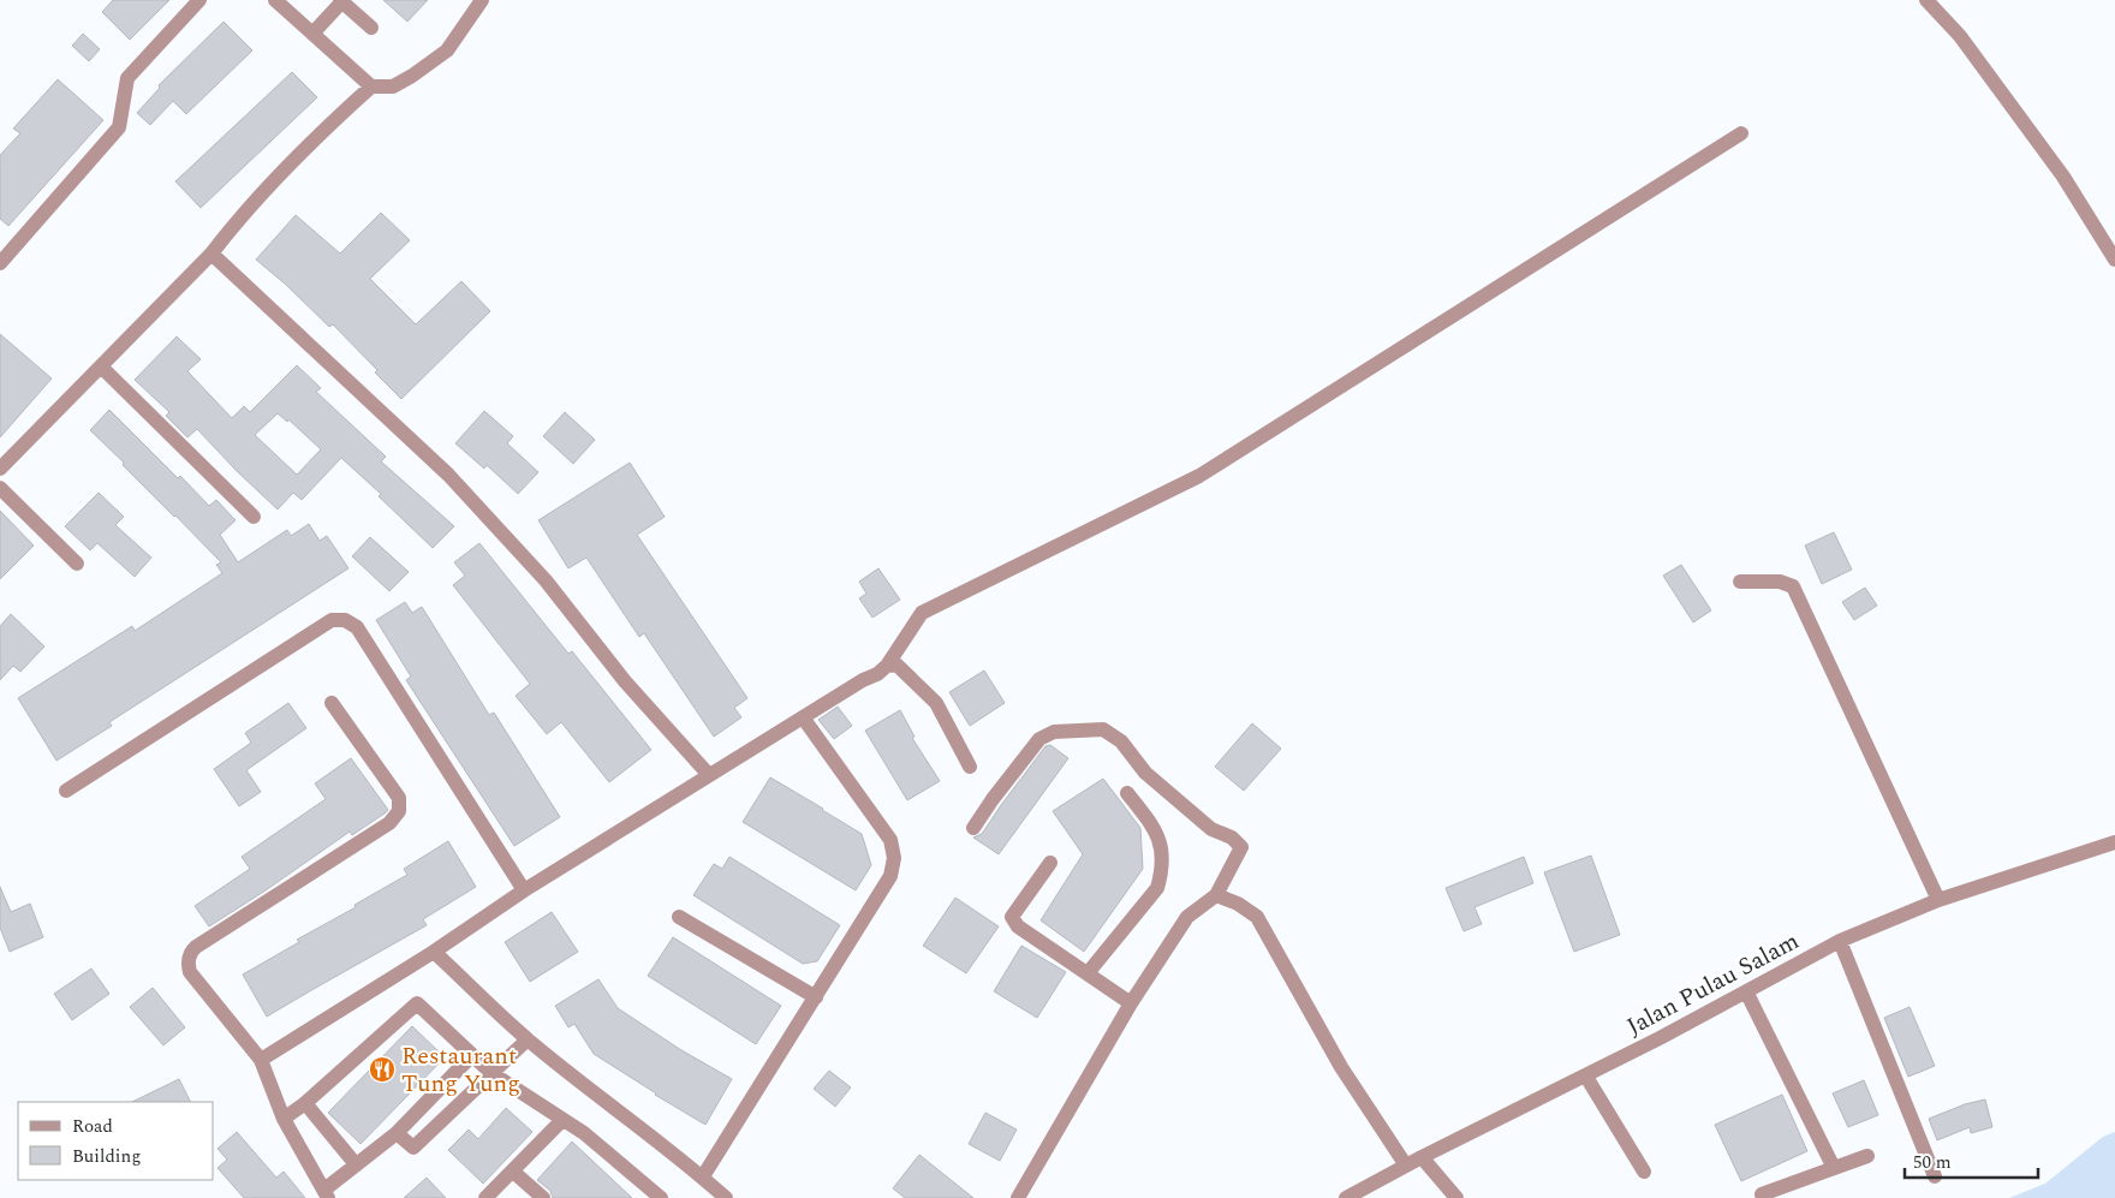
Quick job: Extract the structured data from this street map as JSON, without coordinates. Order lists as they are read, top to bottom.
{
  "streets": {
    "street": ["Jalan Pulau Salam"]
  },
  "places": {
    "restaurant": ["Restaurant Tung Yung"]
  },
  "legend": ["Road", "Building"],
  "scale_bar": "50 m"
}
